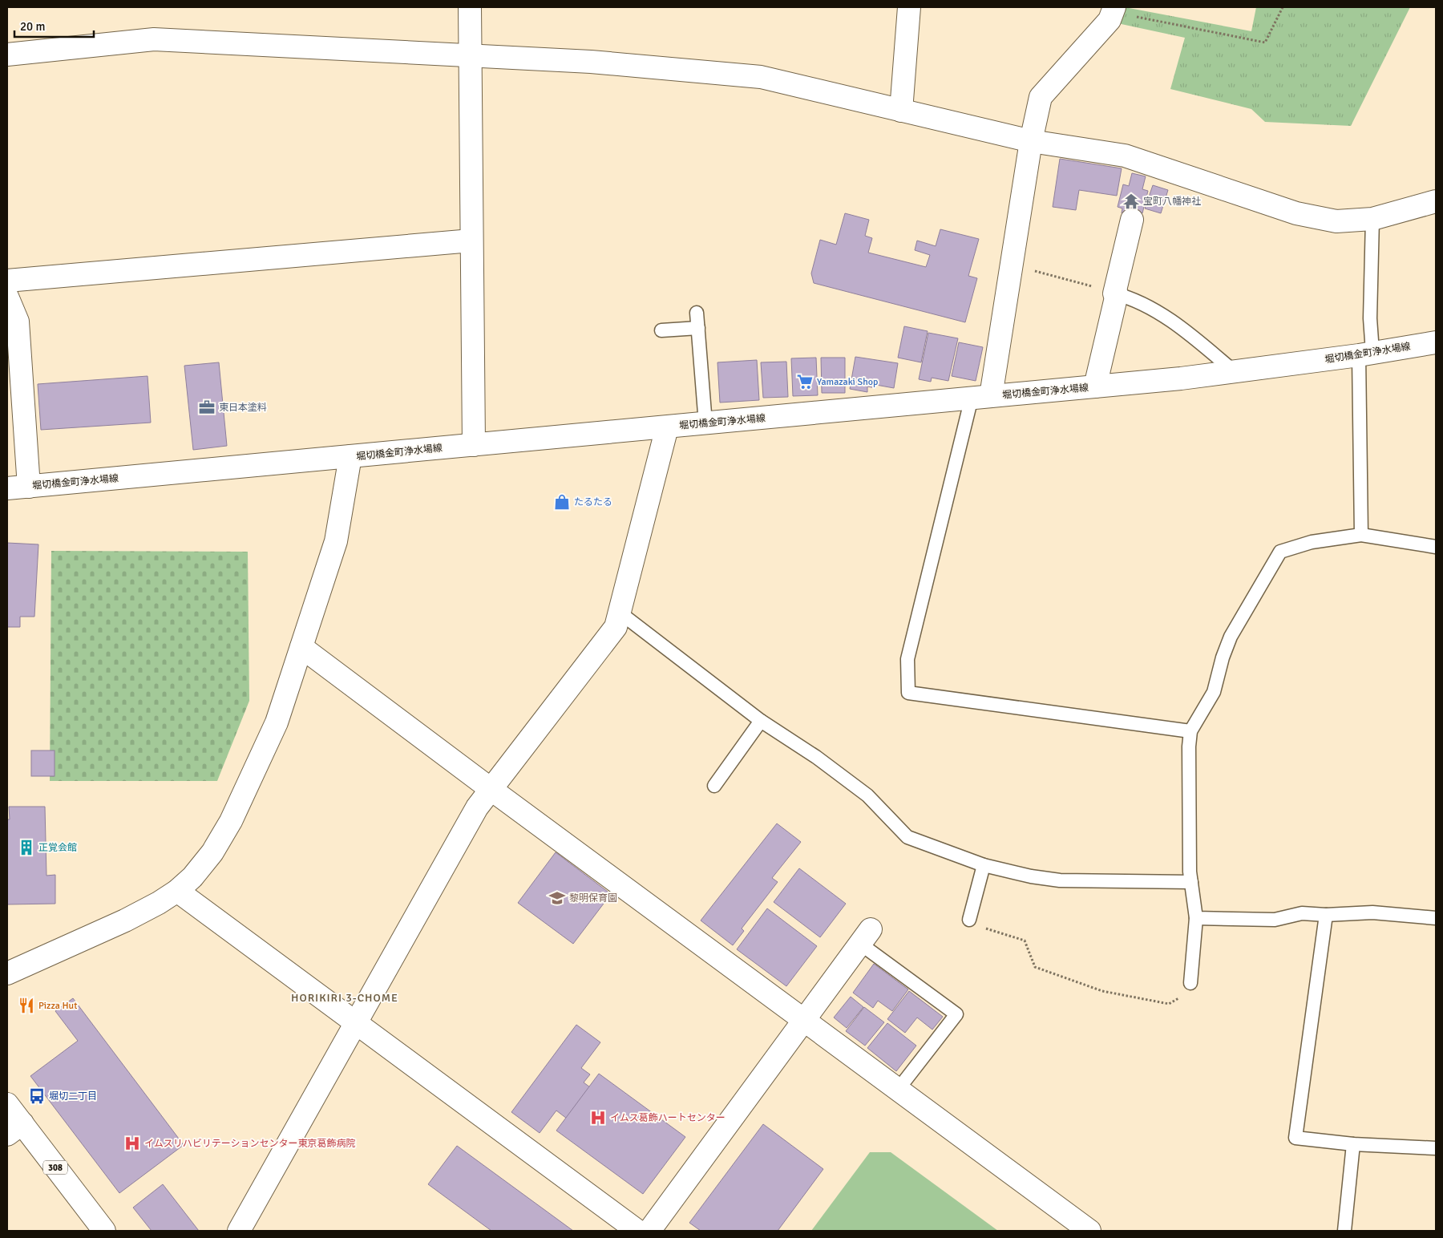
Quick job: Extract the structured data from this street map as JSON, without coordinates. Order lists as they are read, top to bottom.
{
  "streets": {
    "street": ["堀切橋金町浄水場線", "308"]
  },
  "districts": ["HORIKIRI 3-CHOME"],
  "places": {
    "temple": ["宝町八幡神社"],
    "supermarket": ["Yamazaki Shop"],
    "office": ["東日本塗料"],
    "shop": ["たるたる"],
    "building": ["正覚会館"],
    "school or university": ["黎明保育園"],
    "restaurant": ["Pizza Hut"],
    "bus stop": ["堀切二丁目"],
    "hospital": ["イムス葛飾ハートセンター", "イムスリハビリテーションセンター東京葛飾病院"]
  },
  "scale_bar": "20 m"
}
